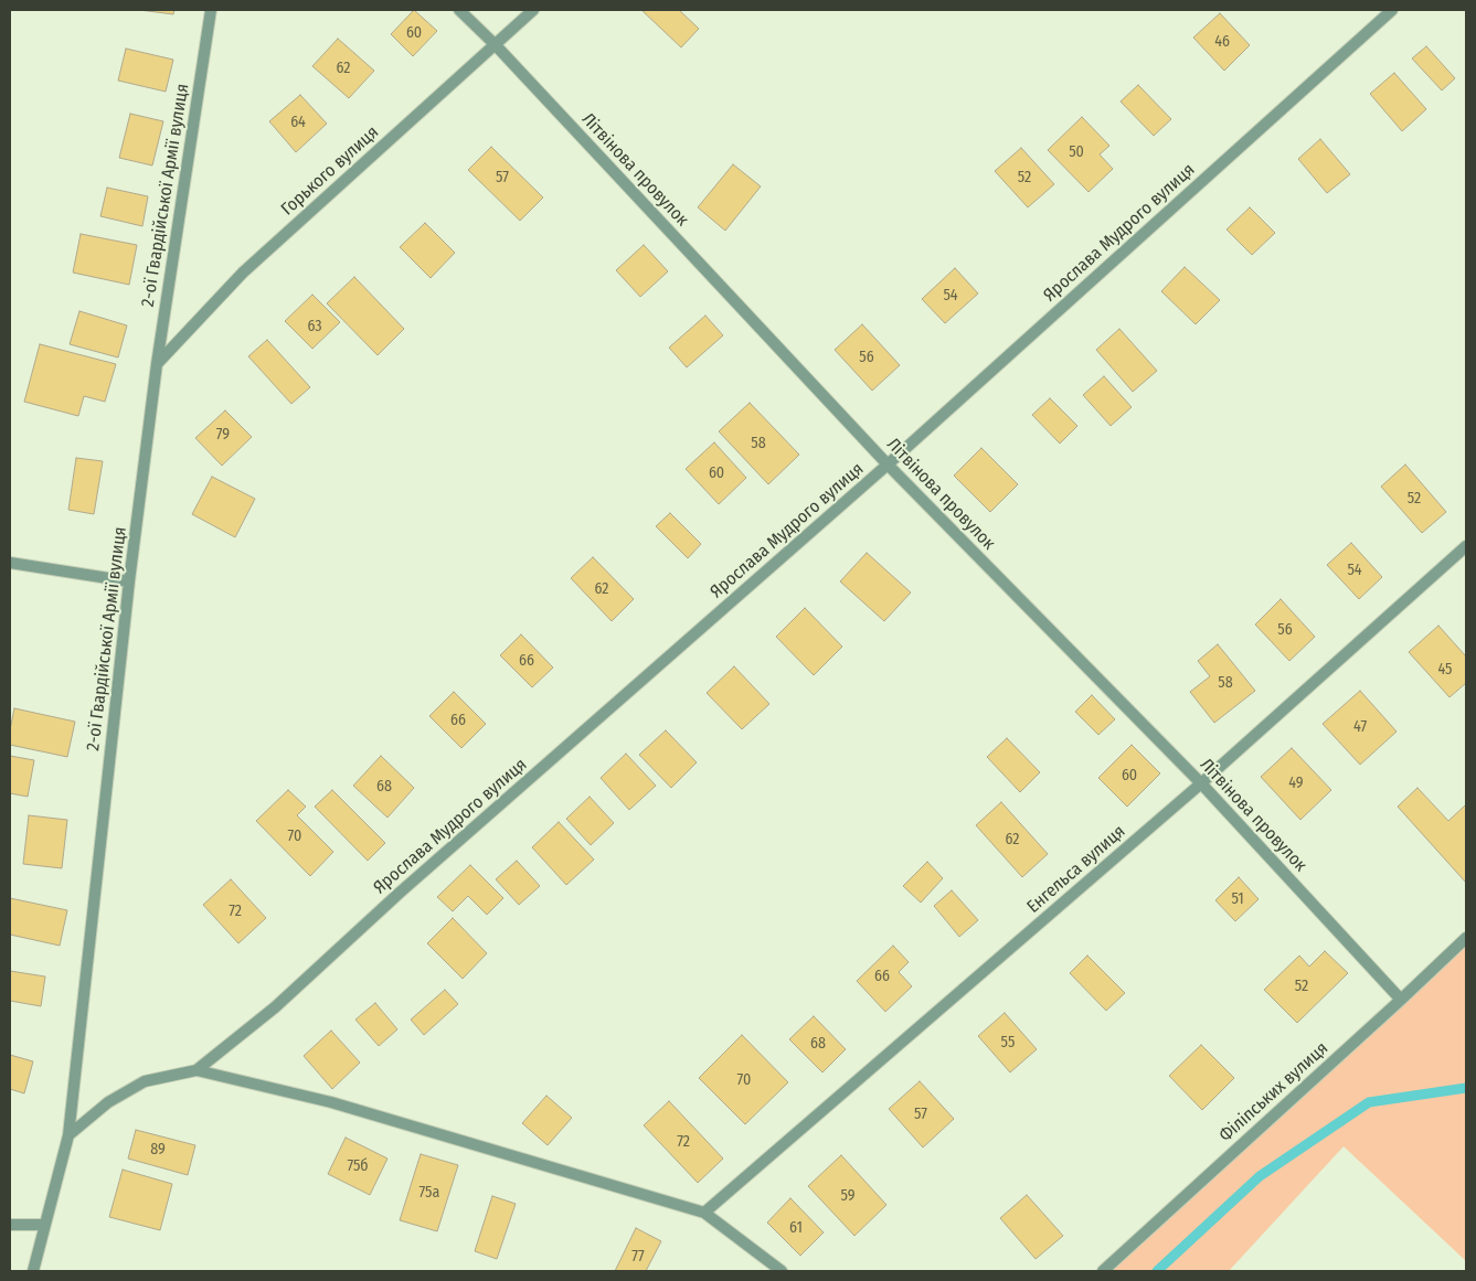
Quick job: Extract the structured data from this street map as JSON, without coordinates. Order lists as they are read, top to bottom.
{
  "streets": {
    "street": [
      "Літвінова провулок",
      "Горького вулиця",
      "2-ої Гвардійської Армії вулиця",
      "Ярослава Мудрого вулиця",
      "Енгельса вулиця",
      "Філіпських вулиця"
    ]
  },
  "crossings": [
    ["Літвінова провулок", "Горького вулиця"],
    ["Літвінова провулок", "Ярослава Мудрого вулиця"],
    ["Літвінова провулок", "Енгельса вулиця"],
    ["Літвінова провулок", "Філіпських вулиця"],
    ["Горького вулиця", "2-ої Гвардійської Армії вулиця"],
    ["2-ої Гвардійської Армії вулиця", "Ярослава Мудрого вулиця"],
    ["Ярослава Мудрого вулиця", "Енгельса вулиця"]
  ],
  "house_numbers": [
    "60",
    "46",
    "62",
    "64",
    "50",
    "57",
    "52",
    "54",
    "63",
    "56",
    "79",
    "58",
    "60",
    "52",
    "54",
    "62",
    "56",
    "66",
    "45",
    "58",
    "66",
    "47",
    "60",
    "49",
    "68",
    "70",
    "62",
    "51",
    "72",
    "66",
    "52",
    "55",
    "68",
    "70",
    "57",
    "72",
    "89",
    "75б",
    "75а",
    "59",
    "61",
    "77"
  ]
}
